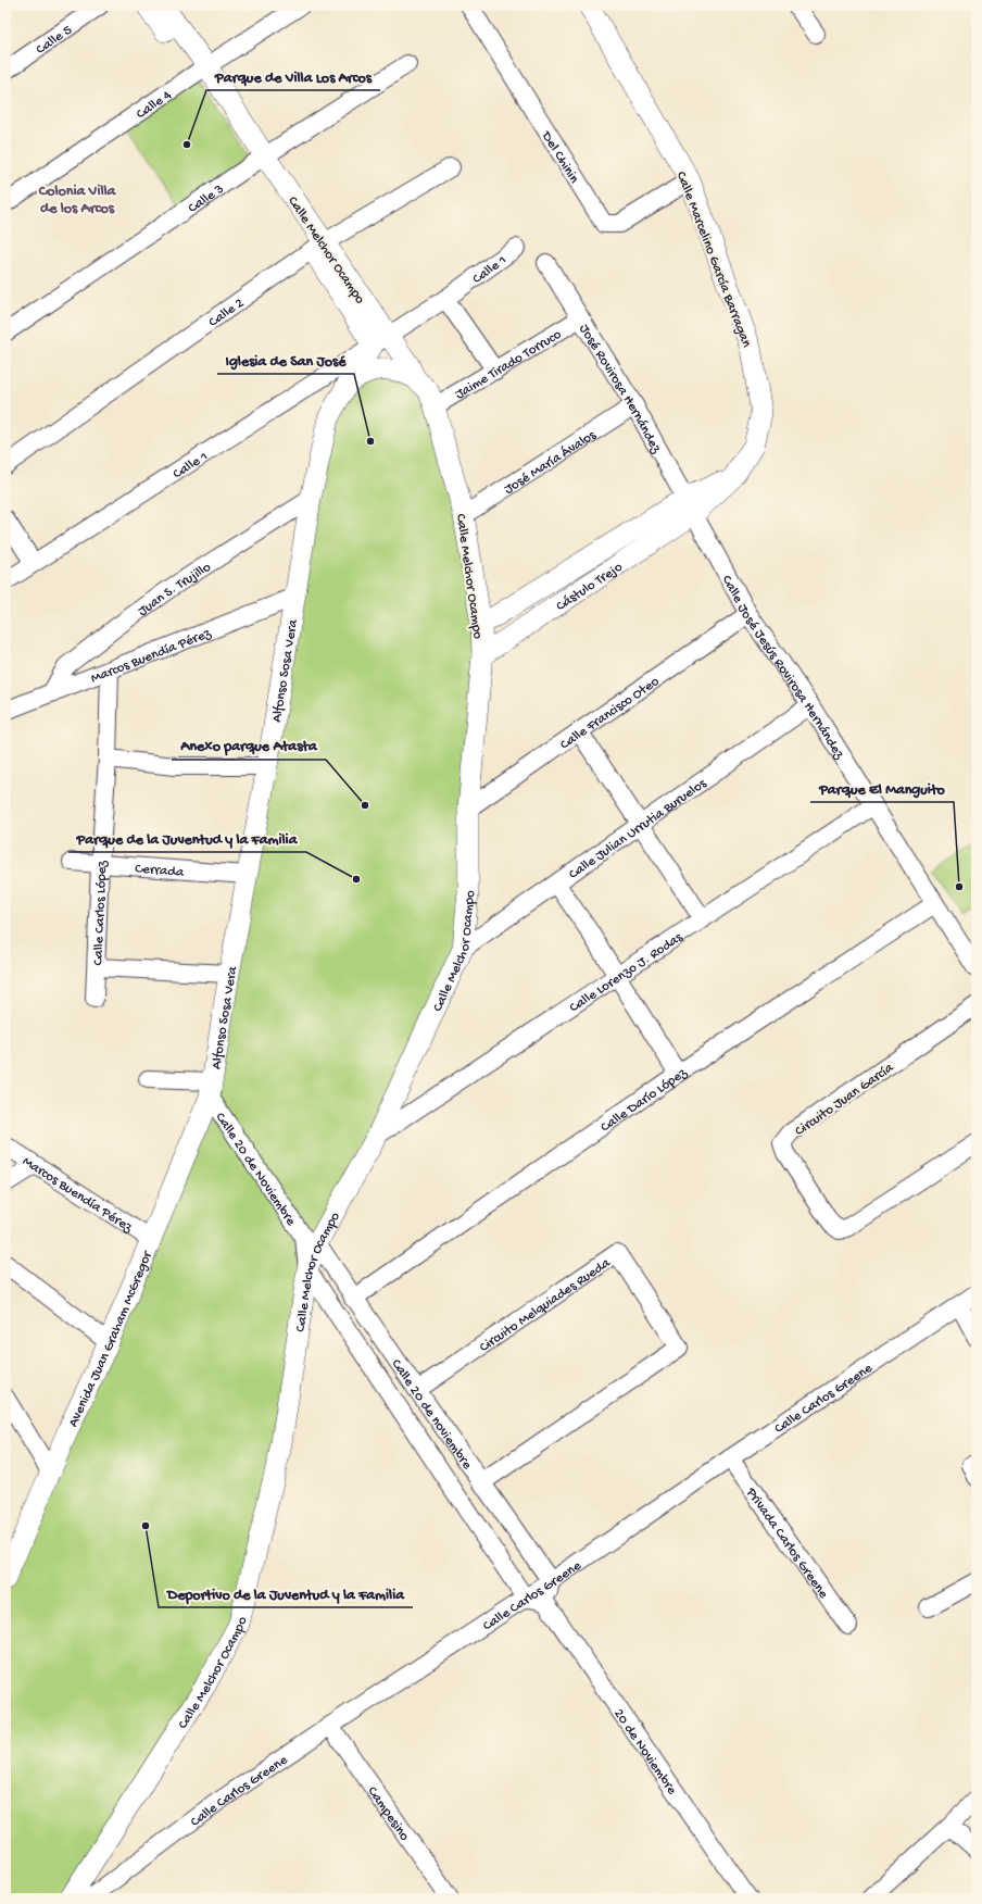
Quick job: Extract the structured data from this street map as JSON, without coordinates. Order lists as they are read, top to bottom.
{
  "streets": {
    "street": [
      "Calle 5",
      "Calle 4",
      "Del Chinin",
      "Calle 3",
      "Calle Melchor Ocampo",
      "Calle Marcelino García Barragan",
      "Calle 1",
      "Calle 2",
      "Jaime Tirado Torruco",
      "José Rovirosa Hernández",
      "José María Ávalos",
      "Cástulo Trejo",
      "Juan S. Trujillo",
      "Marcos Buendía Pérez",
      "Calle José Jesús Rovirosa Hernández",
      "Alfonso Sosa Vera",
      "Calle Francisco Oteo",
      "Calle Julian Urrutia Buruelos",
      "Cerrada",
      "Calle Carlos López",
      "Calle Lorenzo J. Rodas",
      "Circuito Juan García",
      "Calle Darío López",
      "Calle 20 de Noviembre",
      "Circuito Melquiades Rueda",
      "Avenida Juan Graham McGregor",
      "Calle Carlos Greene",
      "Calle 20 de noviembre",
      "Privada Carlos Greene",
      "20 de Noviembre",
      "Campesino"
    ]
  },
  "crossings": [
    ["Calle 4", "Calle Melchor Ocampo"],
    ["Del Chinin", "Calle Marcelino García Barragan"],
    ["Calle 3", "Calle Melchor Ocampo"],
    ["Calle Melchor Ocampo", "Calle 1"],
    ["Calle Melchor Ocampo", "Calle 2"],
    ["Calle Melchor Ocampo", "Jaime Tirado Torruco"],
    ["Calle Melchor Ocampo", "José María Ávalos"],
    ["Calle Melchor Ocampo", "Cástulo Trejo"],
    ["Calle Melchor Ocampo", "Alfonso Sosa Vera"],
    ["Calle Melchor Ocampo", "Calle Francisco Oteo"],
    ["Calle Melchor Ocampo", "Calle Julian Urrutia Buruelos"],
    ["Calle Melchor Ocampo", "Calle Lorenzo J. Rodas"],
    ["Calle Melchor Ocampo", "Calle 20 de Noviembre"],
    ["Calle Melchor Ocampo", "Calle 20 de noviembre"],
    ["Calle Marcelino García Barragan", "José Rovirosa Hernández"],
    ["Calle Marcelino García Barragan", "Cástulo Trejo"],
    ["Calle Marcelino García Barragan", "Calle José Jesús Rovirosa Hernández"],
    ["Calle 1", "Alfonso Sosa Vera"],
    ["Jaime Tirado Torruco", "José Rovirosa Hernández"],
    ["José Rovirosa Hernández", "José María Ávalos"],
    ["José Rovirosa Hernández", "Cástulo Trejo"],
    ["José Rovirosa Hernández", "Calle José Jesús Rovirosa Hernández"],
    ["Cástulo Trejo", "Calle José Jesús Rovirosa Hernández"],
    ["Juan S. Trujillo", "Marcos Buendía Pérez"],
    ["Juan S. Trujillo", "Alfonso Sosa Vera"],
    ["Marcos Buendía Pérez", "Alfonso Sosa Vera"],
    ["Marcos Buendía Pérez", "Calle Carlos López"],
    ["Marcos Buendía Pérez", "Avenida Juan Graham McGregor"],
    ["Calle José Jesús Rovirosa Hernández", "Calle Francisco Oteo"],
    ["Calle José Jesús Rovirosa Hernández", "Calle Julian Urrutia Buruelos"],
    ["Calle José Jesús Rovirosa Hernández", "Calle Lorenzo J. Rodas"],
    ["Calle José Jesús Rovirosa Hernández", "Calle Darío López"],
    ["Alfonso Sosa Vera", "Cerrada"],
    ["Alfonso Sosa Vera", "Calle 20 de Noviembre"],
    ["Alfonso Sosa Vera", "Avenida Juan Graham McGregor"],
    ["Cerrada", "Calle Carlos López"],
    ["Calle Darío López", "Calle 20 de noviembre"],
    ["Calle 20 de Noviembre", "Avenida Juan Graham McGregor"],
    ["Calle 20 de Noviembre", "Calle 20 de noviembre"],
    ["Circuito Melquiades Rueda", "Calle 20 de noviembre"],
    ["Calle Carlos Greene", "Calle 20 de noviembre"],
    ["Calle Carlos Greene", "Privada Carlos Greene"],
    ["Calle Carlos Greene", "Campesino"]
  ],
  "districts": ["Colonia Villa de los Arcos"],
  "places": [
    "Parque de Villa Los Arcos",
    "Iglesia de San José",
    "Anexo parque Atasta",
    "Parque de la Juventud y la Familia",
    "Parque El Manguito",
    "Deportivo de la Juventud y la Familia"
  ]
}
